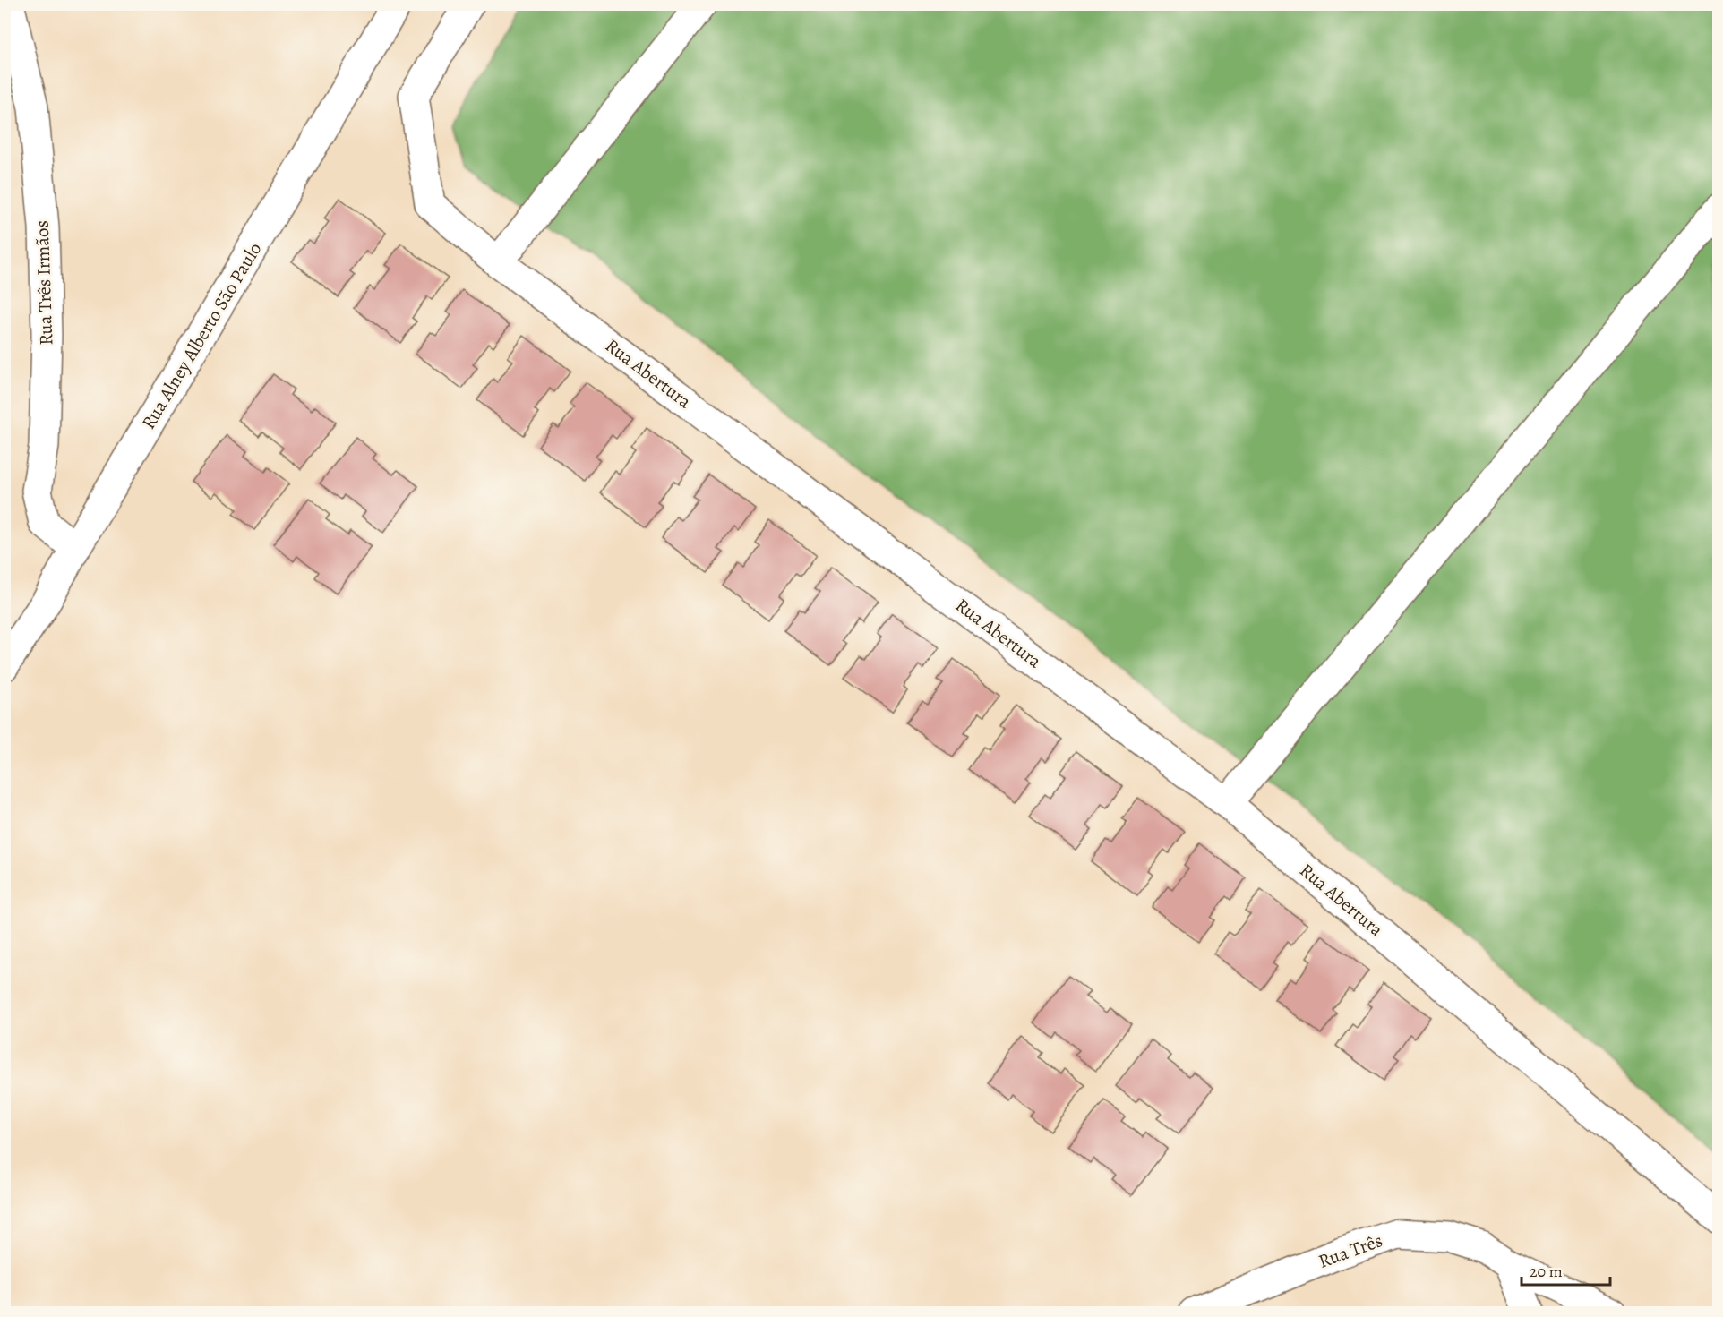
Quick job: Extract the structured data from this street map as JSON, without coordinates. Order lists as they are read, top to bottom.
{
  "streets": {
    "street": [
      "Rua Três Irmãos",
      "Rua Alney Alberto São Paulo",
      "Rua Abertura",
      "Rua Três"
    ]
  },
  "crossings": [
    ["Rua Três Irmãos", "Rua Alney Alberto São Paulo"]
  ],
  "scale_bar": "20 m"
}
